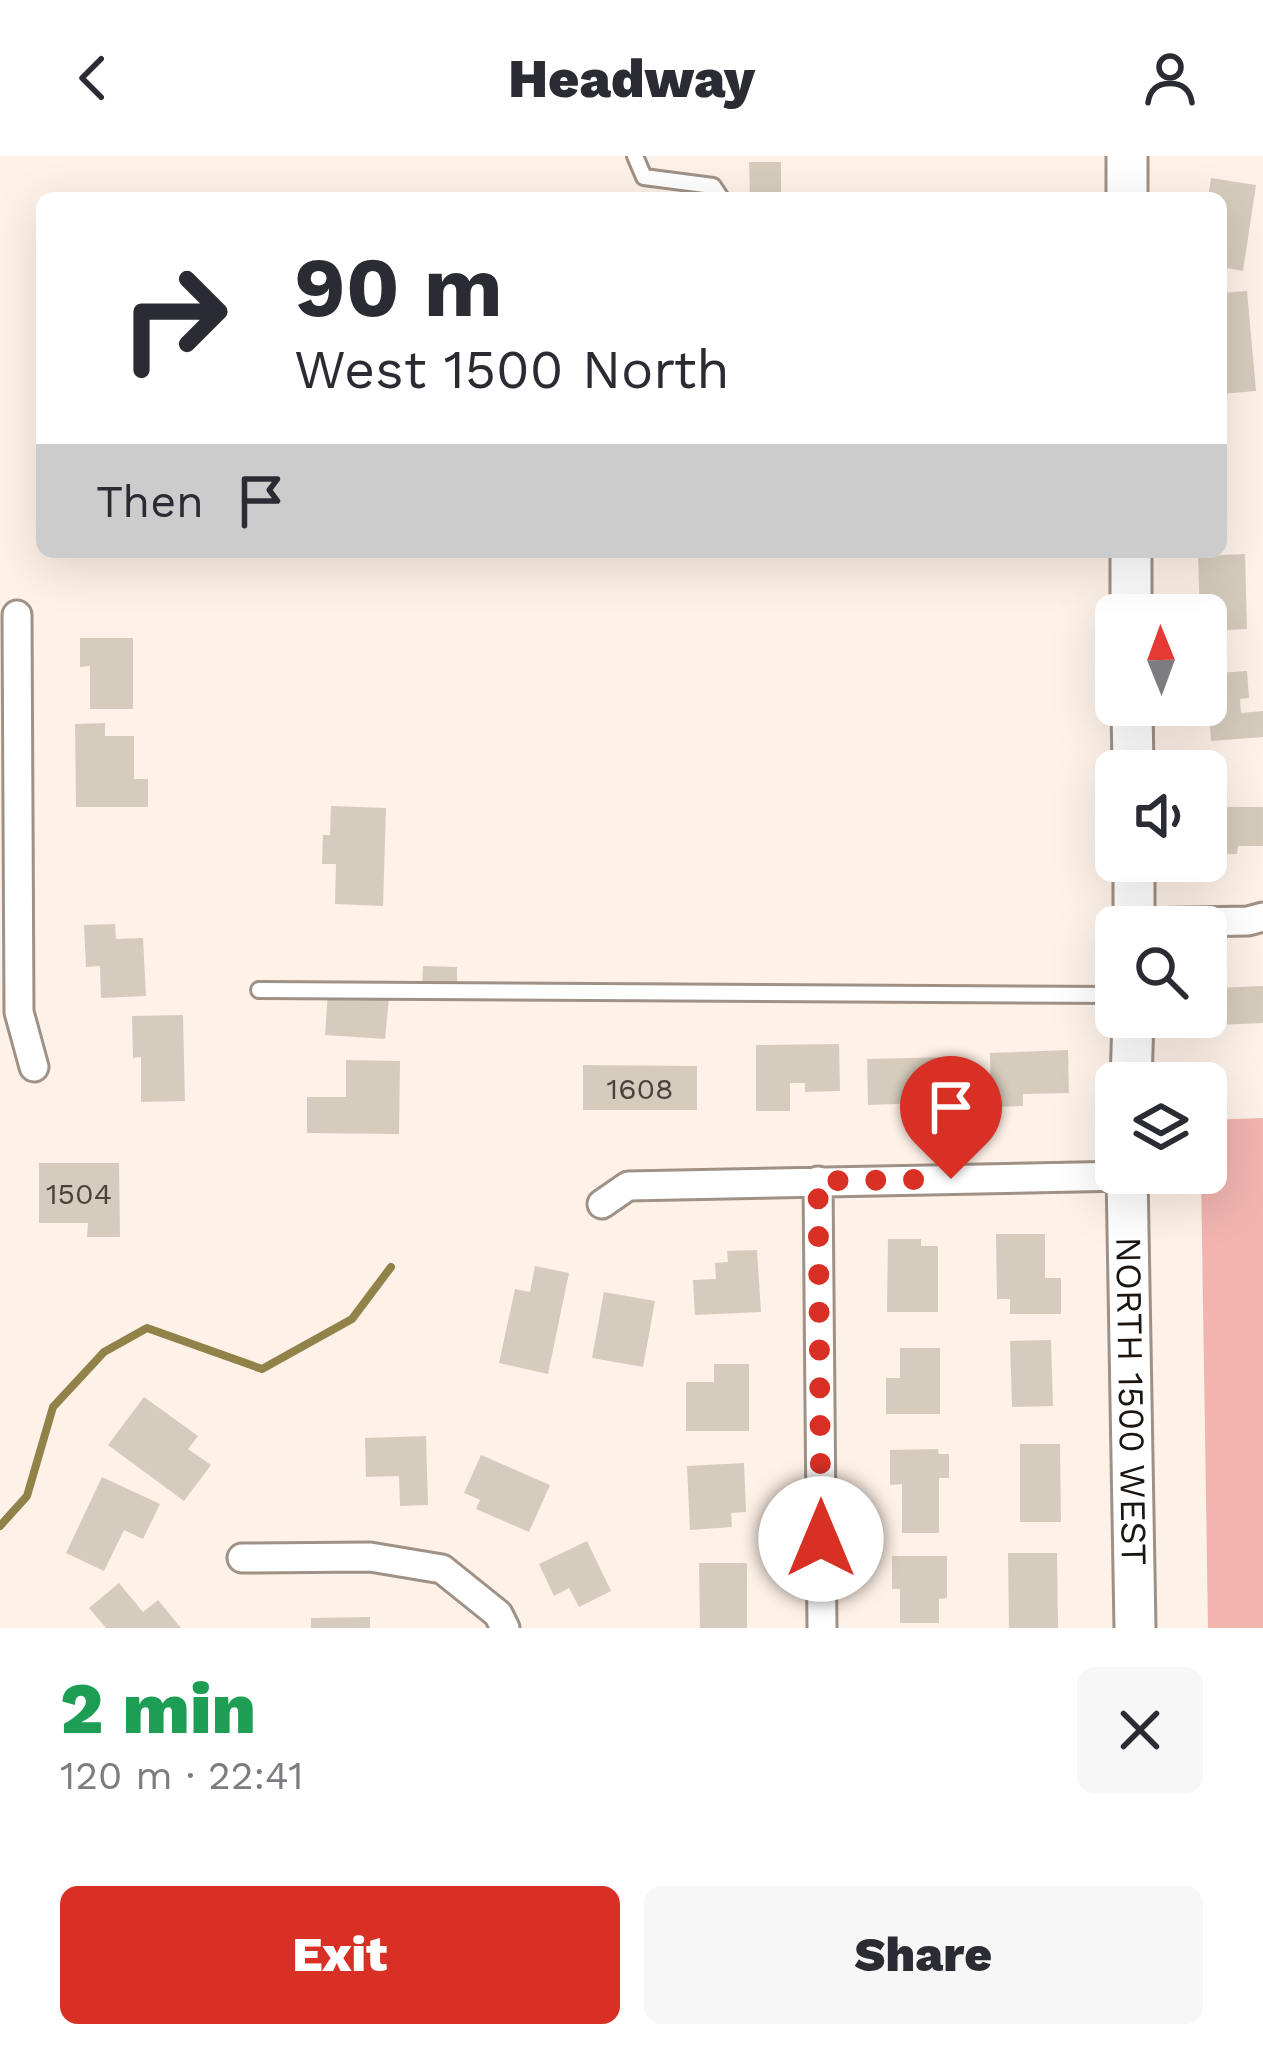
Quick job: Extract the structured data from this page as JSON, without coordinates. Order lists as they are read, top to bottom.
{
  "streets": {
    "street": ["NORTH 1500 WEST"]
  },
  "house_numbers": ["1608", "1504"],
  "north": "top",
  "page": {
    "header": "Headway",
    "turn": ["90 m", "West 1500 North"],
    "then": "Then",
    "heading": ["2 min", "120 m · 22:41"],
    "buttons": ["Exit", "Share"]
  }
}
